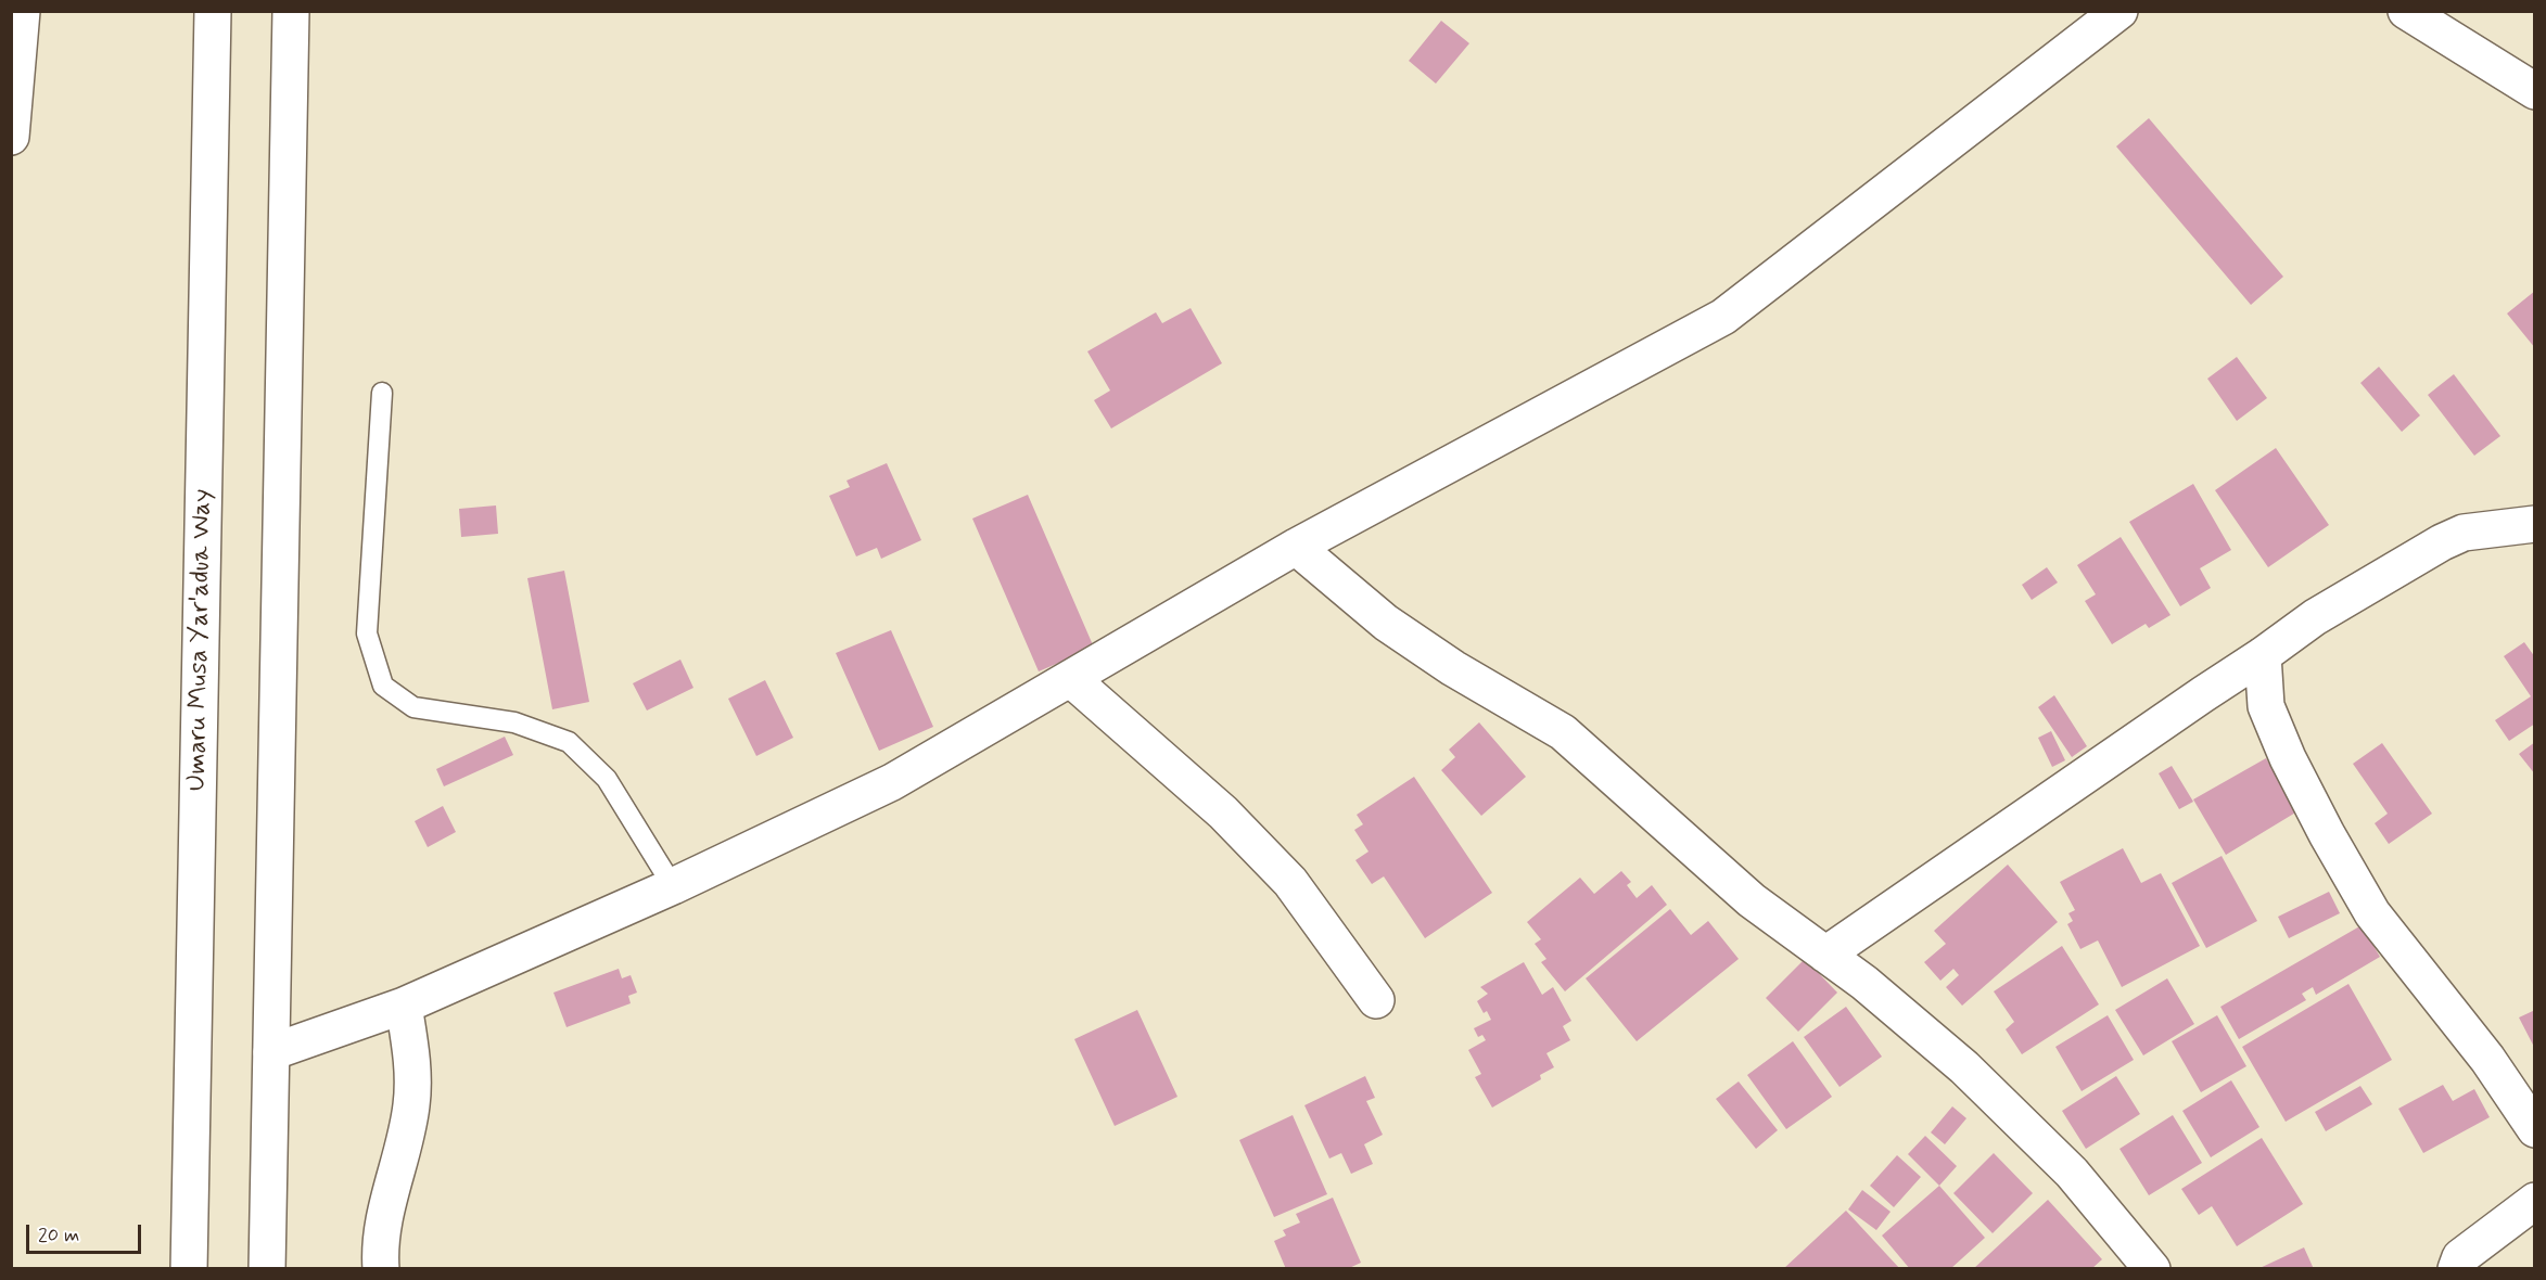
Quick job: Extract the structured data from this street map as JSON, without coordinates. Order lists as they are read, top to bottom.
{
  "streets": {
    "street": ["Umaru Musa Yar'adua Way"]
  },
  "scale_bar": "20 m"
}
